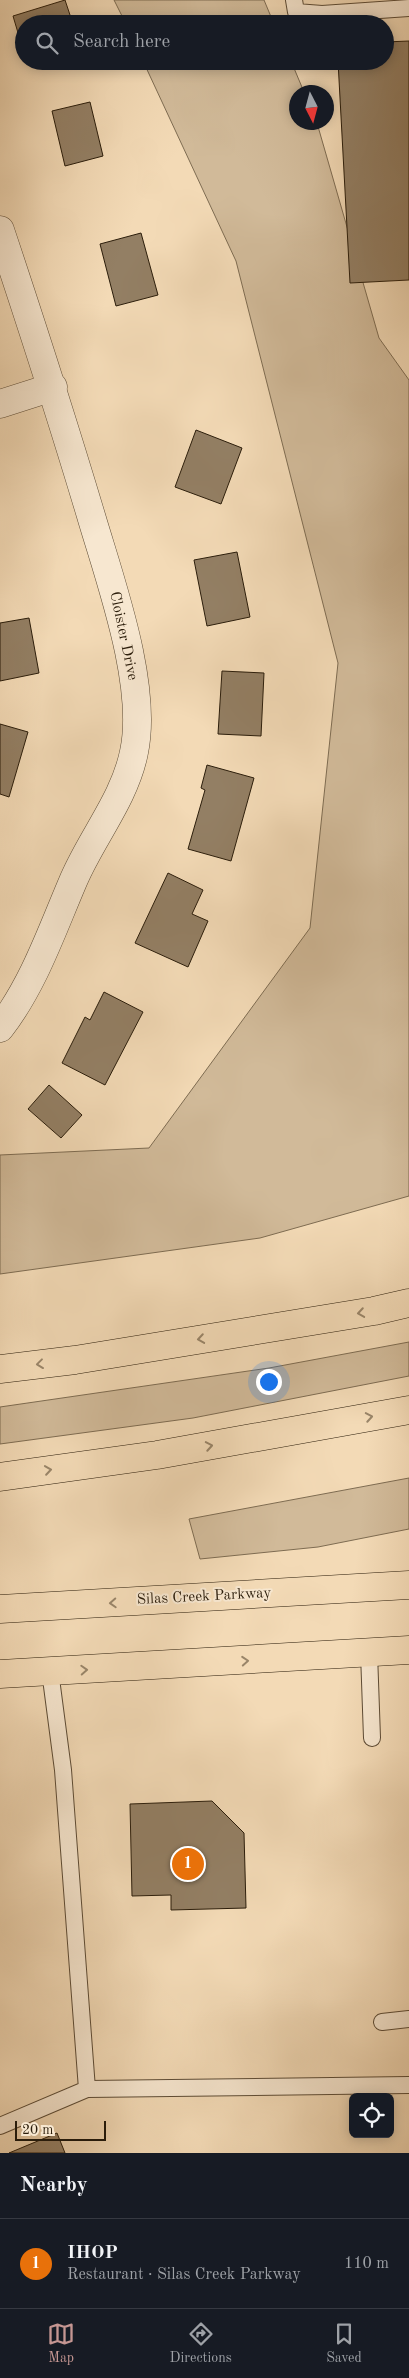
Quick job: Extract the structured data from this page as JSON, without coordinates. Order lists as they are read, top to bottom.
{
  "streets": {
    "main road": ["Silas Creek Parkway"],
    "street": ["Cloister Drive"]
  },
  "scale_bar": "20 m",
  "north": "bottom",
  "page": {
    "search": "Search here",
    "pins": "1",
    "scale": "20 m",
    "heading": "Nearby",
    "list": [
      {
        "mark": "1",
        "name": "IHOP",
        "note": "Restaurant · Silas Creek Parkway",
        "value": "110 m"
      }
    ],
    "nav": ["Map", "Directions", "Saved"]
  }
}
